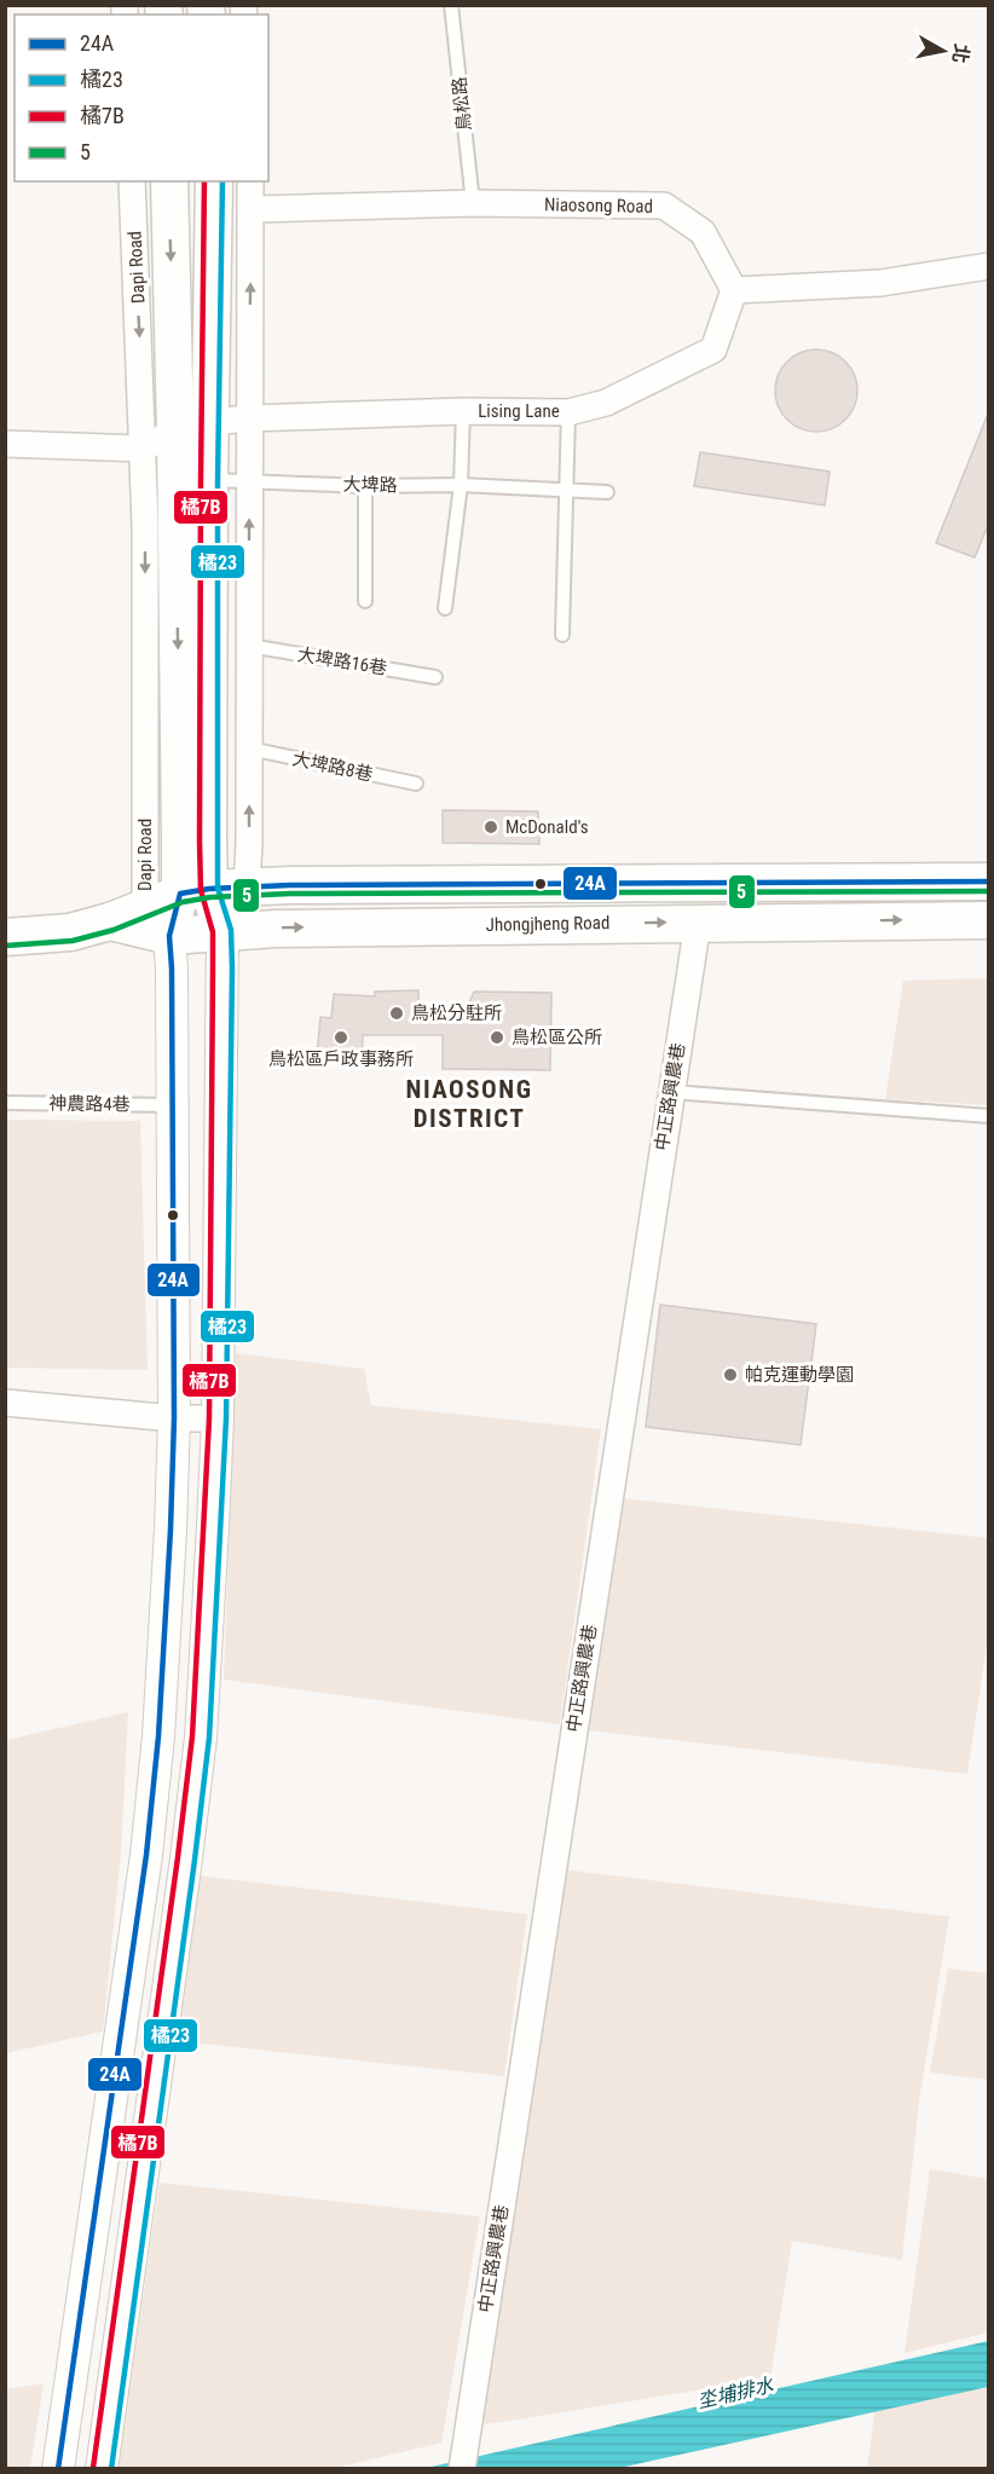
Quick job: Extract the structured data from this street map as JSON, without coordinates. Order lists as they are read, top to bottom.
{
  "streets": {
    "main road": ["Dapi Road", "Jhongjheng Road"],
    "street": ["Niaosong Road", "Lising Lane", "中正路興農巷"],
    "lane": [
      "鳥松路",
      "大埤路",
      "大埤路16巷",
      "大埤路8巷",
      "神農路4巷"
    ]
  },
  "crossings": [
    ["鳥松路", "Niaosong Road"],
    ["Niaosong Road", "Lising Lane"],
    ["Dapi Road", "Lising Lane"],
    ["Dapi Road", "大埤路"],
    ["Dapi Road", "Jhongjheng Road"],
    ["Jhongjheng Road", "中正路興農巷"]
  ],
  "districts": ["NIAOSONG DISTRICT"],
  "water": ["坔埔排水"],
  "places": [
    "McDonald's",
    "鳥松分駐所",
    "鳥松區戶政事務所",
    "鳥松區公所",
    "帕克運動學園"
  ],
  "lines": [
    "transit line 橘23",
    "transit line 橘7B",
    "transit line 24A",
    "transit line 5"
  ],
  "legend": [
    "24A",
    "橘23",
    "橘7B",
    "5"
  ],
  "north": "right"
}
